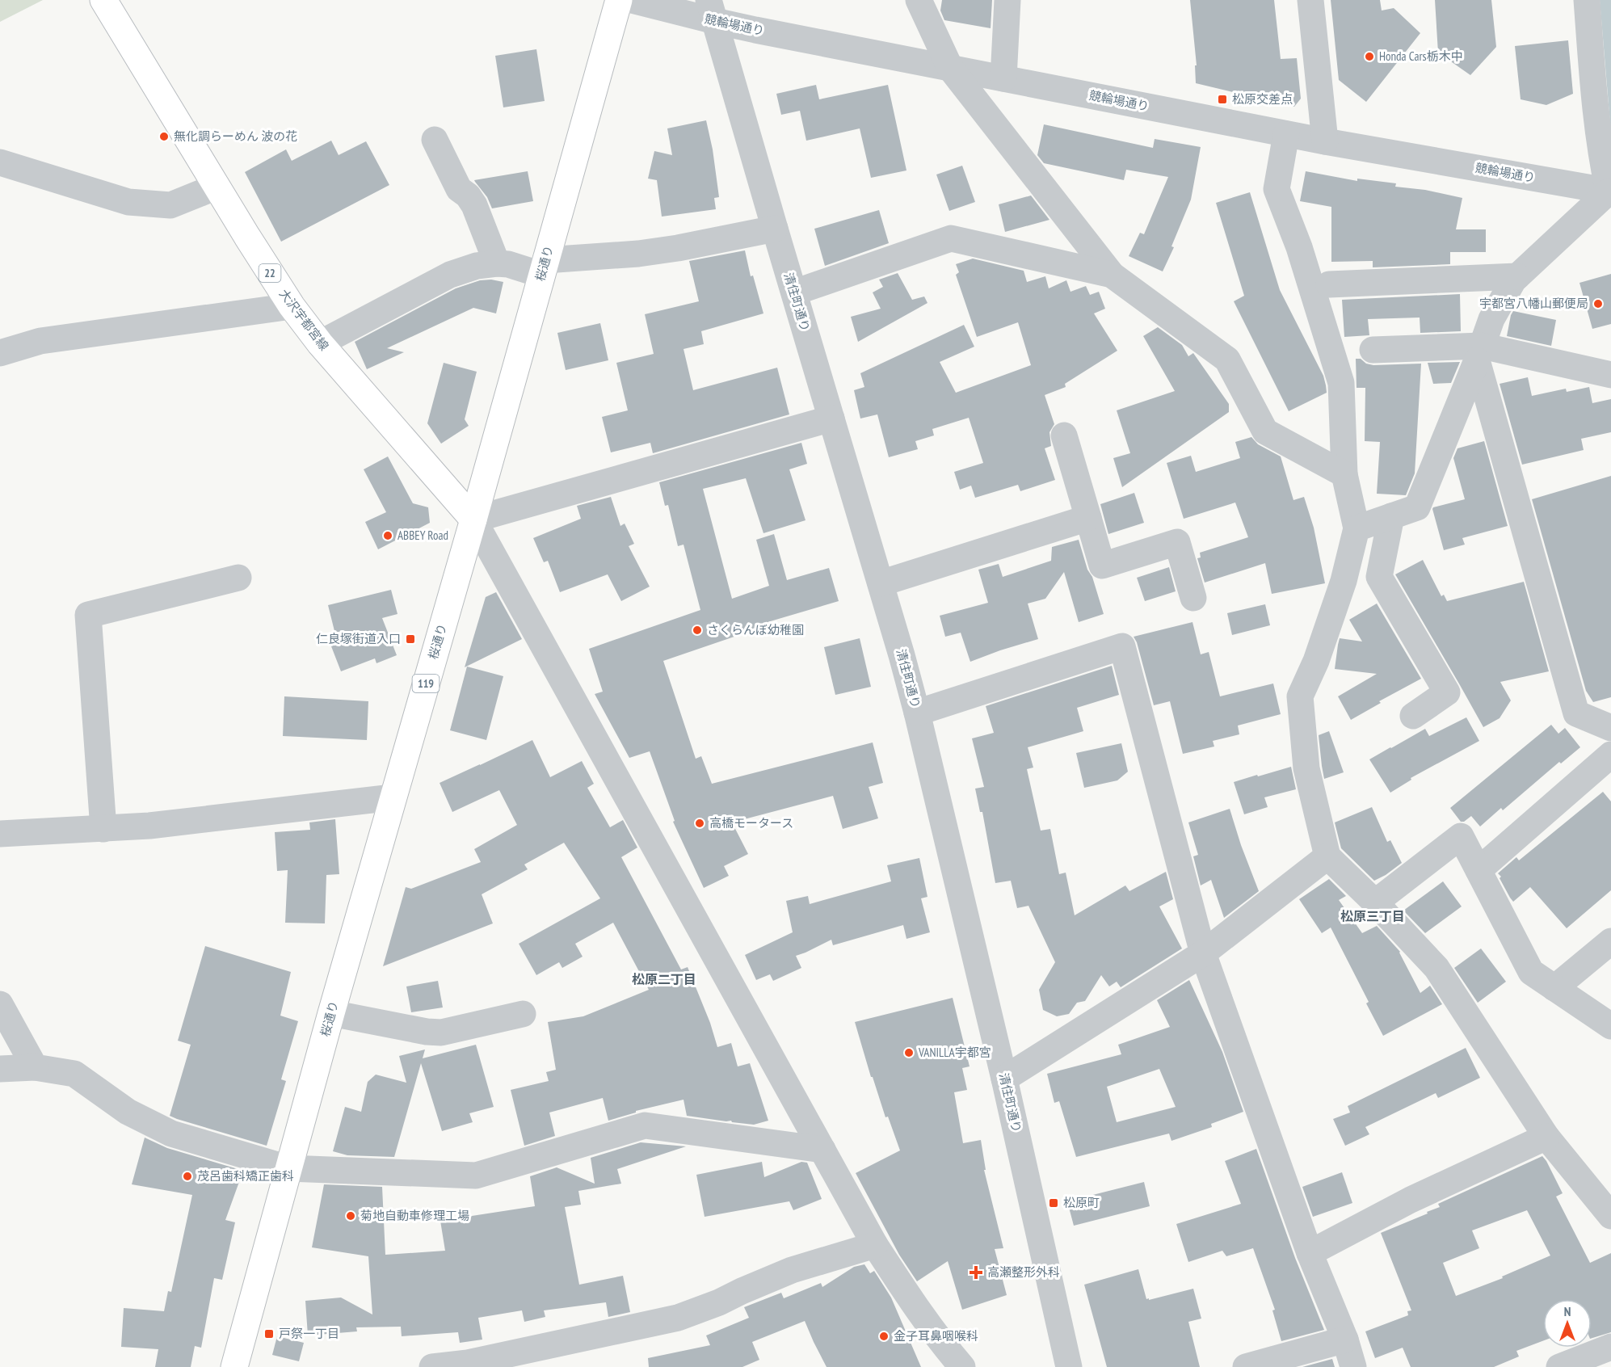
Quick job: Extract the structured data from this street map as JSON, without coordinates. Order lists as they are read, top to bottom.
{
  "streets": {
    "main road": [
      "桜通り",
      "22",
      "大沢宇都宮線",
      "119"
    ],
    "street": ["競輪場通り", "清住町通り"]
  },
  "crossings": [
    ["競輪場通り", "清住町通り"],
    ["桜通り", "大沢宇都宮線"]
  ],
  "districts": ["松原三丁目", "松原二丁目"],
  "places": {
    "other": [
      "Honda Cars栃木中",
      "無化調らーめん 波の花",
      "宇都宮八幡山郵便局",
      "ABBEY Road",
      "さくらんぼ幼稚園",
      "高橋モータース",
      "VANILLA宇都宮",
      "茂呂歯科矯正歯科",
      "菊地自動車修理工場",
      "金子耳鼻咽喉科"
    ],
    "transit": [
      "松原交差点",
      "仁良塚街道入口",
      "松原町",
      "戸祭一丁目"
    ],
    "health": ["高瀬整形外科"]
  },
  "north": "top"
}
